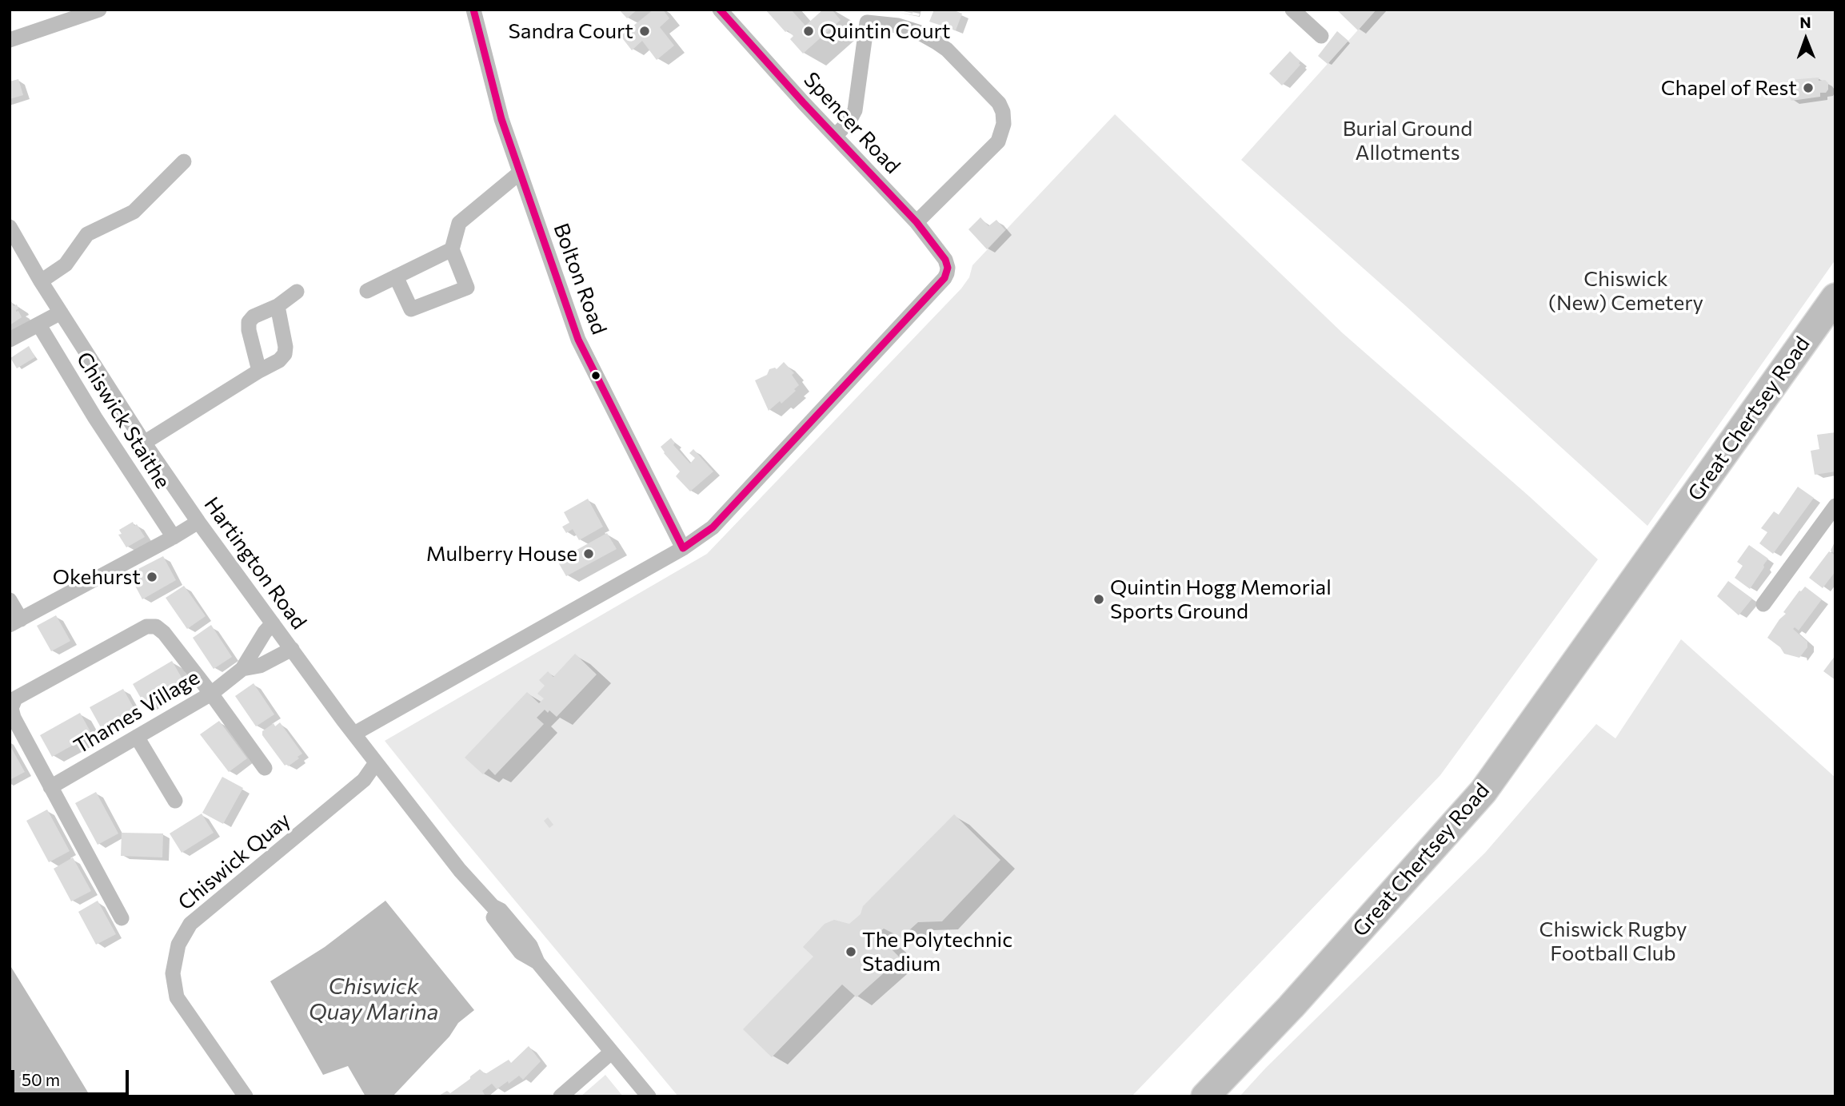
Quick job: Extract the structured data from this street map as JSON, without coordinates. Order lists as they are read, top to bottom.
{
  "streets": {
    "highway": ["Great Chertsey Road"],
    "street": [
      "Spencer Road",
      "Bolton Road",
      "Chiswick Staithe",
      "Hartington Road",
      "Thames Village",
      "Chiswick Quay"
    ]
  },
  "crossings": [
    ["Spencer Road", "Bolton Road"],
    ["Hartington Road", "Thames Village"],
    ["Hartington Road", "Chiswick Quay"]
  ],
  "water": ["Chiswick Quay Marina"],
  "parks": ["Burial Ground Allotments", "Chiswick (New) Cemetery", "Chiswick Rugby Football Club"],
  "places": [
    "Sandra Court",
    "Quintin Court",
    "Chapel of Rest",
    "Mulberry House",
    "Okehurst",
    "Quintin Hogg Memorial Sports Ground",
    "The Polytechnic Stadium"
  ],
  "scale_bar": "50 m",
  "north": "top"
}
